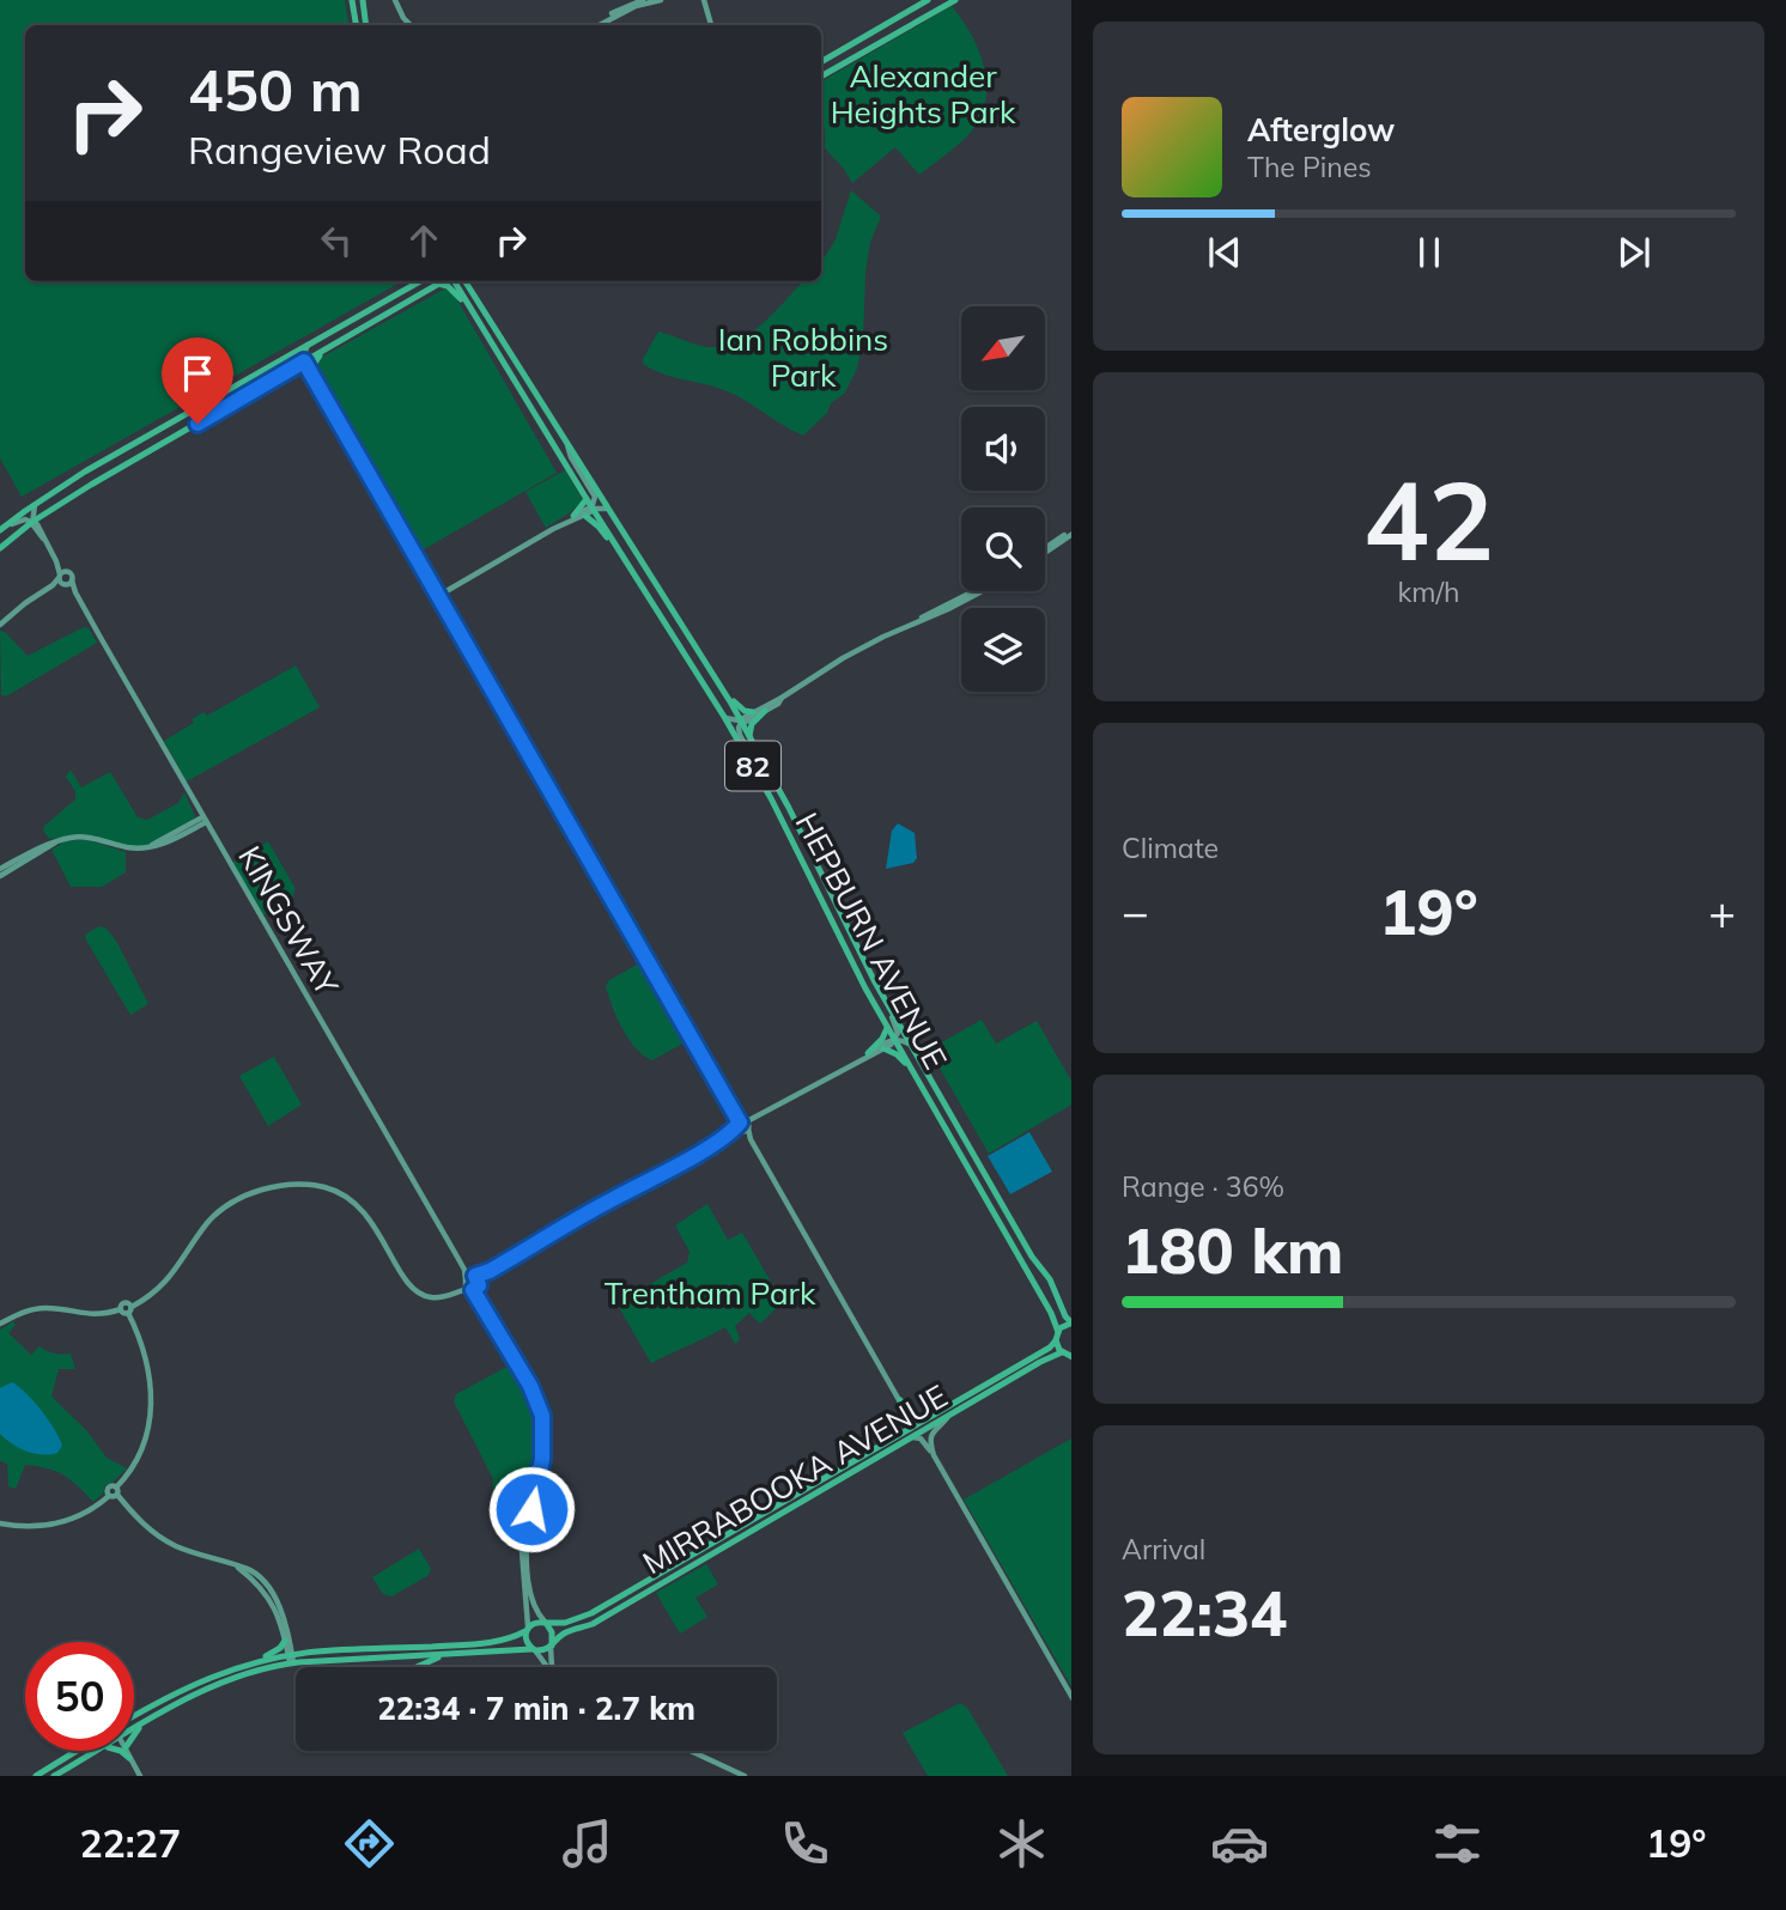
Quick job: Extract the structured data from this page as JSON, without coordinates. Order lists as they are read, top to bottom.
{
  "streets": {
    "main road": ["82", "HEPBURN AVENUE", "MIRRABOOKA AVENUE"],
    "street": ["KINGSWAY"]
  },
  "crossings": [
    ["82", "HEPBURN AVENUE"],
    ["82", "MIRRABOOKA AVENUE"],
    ["HEPBURN AVENUE", "MIRRABOOKA AVENUE"]
  ],
  "parks": ["Alexander Heights Park", "Ian Robbins Park", "Trentham Park"],
  "north": "bottom left",
  "page": {
    "turn": ["450 m", "Rangeview Road"],
    "song": ["Afterglow", "The Pines"],
    "tile": [
      ["42", "km/h"],
      "Climate",
      ["Range · 36%", "180 km"],
      ["Arrival", "22:34"]
    ],
    "heat": ["−", "19°", "+"],
    "limit": "50",
    "trip": "22:34 · 7 min · 2.7 km",
    "tabs": ["22:27", "19°"]
  }
}
